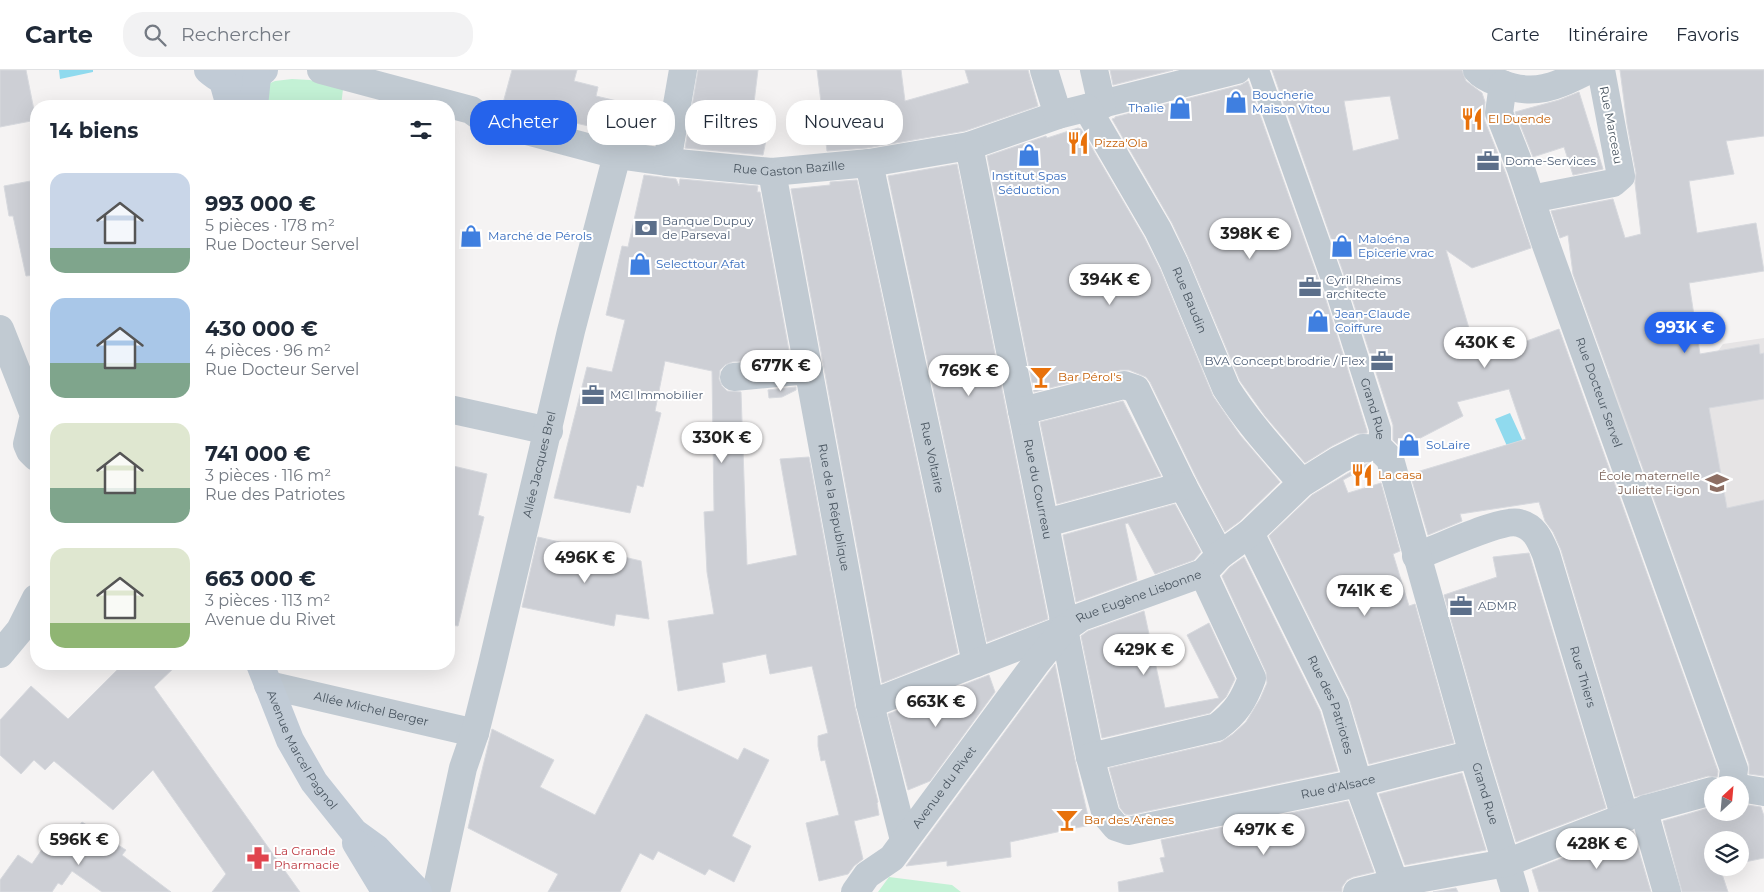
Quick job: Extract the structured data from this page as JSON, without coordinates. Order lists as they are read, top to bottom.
{
  "streets": {
    "main road": ["Avenue Marcel Pagnol"],
    "street": [
      "Rue Marceau",
      "Rue Gaston Bazille",
      "Rue Baudin",
      "Rue Docteur Servel",
      "Grand Rue",
      "Rue Voltaire",
      "Allée Jacques Brel",
      "Rue du Courreau",
      "Rue de la République",
      "Rue Eugène Lisbonne",
      "Rue Thiers",
      "Rue des Patriotes",
      "Allée Michel Berger",
      "Rue d'Alsace",
      "Avenue du Rivet"
    ]
  },
  "crossings": [
    ["Rue Marceau", "Rue Docteur Servel"],
    ["Rue Gaston Bazille", "Rue Baudin"],
    ["Rue Gaston Bazille", "Rue Voltaire"],
    ["Rue Gaston Bazille", "Allée Jacques Brel"],
    ["Rue Gaston Bazille", "Rue du Courreau"],
    ["Rue Gaston Bazille", "Rue de la République"],
    ["Rue Baudin", "Rue Eugène Lisbonne"],
    ["Grand Rue", "Rue Eugène Lisbonne"],
    ["Grand Rue", "Rue Thiers"],
    ["Grand Rue", "Rue d'Alsace"],
    ["Rue Voltaire", "Rue Eugène Lisbonne"],
    ["Allée Jacques Brel", "Allée Michel Berger"],
    ["Rue du Courreau", "Rue Eugène Lisbonne"],
    ["Rue du Courreau", "Rue d'Alsace"],
    ["Rue du Courreau", "Avenue du Rivet"],
    ["Rue de la République", "Rue Eugène Lisbonne"],
    ["Rue de la République", "Avenue du Rivet"],
    ["Rue Eugène Lisbonne", "Rue des Patriotes"],
    ["Rue Eugène Lisbonne", "Avenue du Rivet"],
    ["Rue des Patriotes", "Rue d'Alsace"],
    ["Allée Michel Berger", "Avenue Marcel Pagnol"]
  ],
  "places": {
    "shop": [
      "Boucherie Maison Vitou",
      "Thalie",
      "Institut Spas Séduction",
      "Marché de Pérols",
      "Maloéna Epicerie vrac",
      "Selecttour Afat",
      "Jean-Claude Coiffure",
      "SoLaire"
    ],
    "restaurant": ["El Duende", "Pizza'Ola", "La casa"],
    "office": [
      "Dome-Services",
      "Cyril Rheims architecte",
      "BVA Concept brodrie / Flex",
      "MCI Immobilier",
      "ADMR"
    ],
    "bank": ["Banque Dupuy de Parseval"],
    "bar": ["Bar Pérol's", "Bar des Arènes"],
    "school or university": ["École maternelle Juliette Figon"],
    "pharmacy": ["La Grande Pharmacie"]
  },
  "north": "top right",
  "page": {
    "header": "Carte",
    "search": "Rechercher",
    "nav": ["Carte", "Itinéraire", "Favoris"],
    "chip": [
      "Acheter",
      "Louer",
      "Filtres",
      "Nouveau"
    ],
    "heading": "14 biens",
    "list": [
      {
        "name": "993 000 €",
        "note": "5 pièces · 178 m² · Rue Docteur Servel"
      },
      {
        "name": "430 000 €",
        "note": "4 pièces · 96 m² · Rue Docteur Servel"
      },
      {
        "name": "741 000 €",
        "note": "3 pièces · 116 m² · Rue des Patriotes"
      },
      {
        "name": "663 000 €",
        "note": "3 pièces · 113 m² · Avenue du Rivet"
      }
    ],
    "price": [
      "398K €",
      "394K €",
      "993K €",
      "430K €",
      "677K €",
      "769K €",
      "330K €",
      "496K €",
      "741K €",
      "429K €",
      "663K €",
      "497K €",
      "596K €",
      "428K €"
    ]
  }
}
